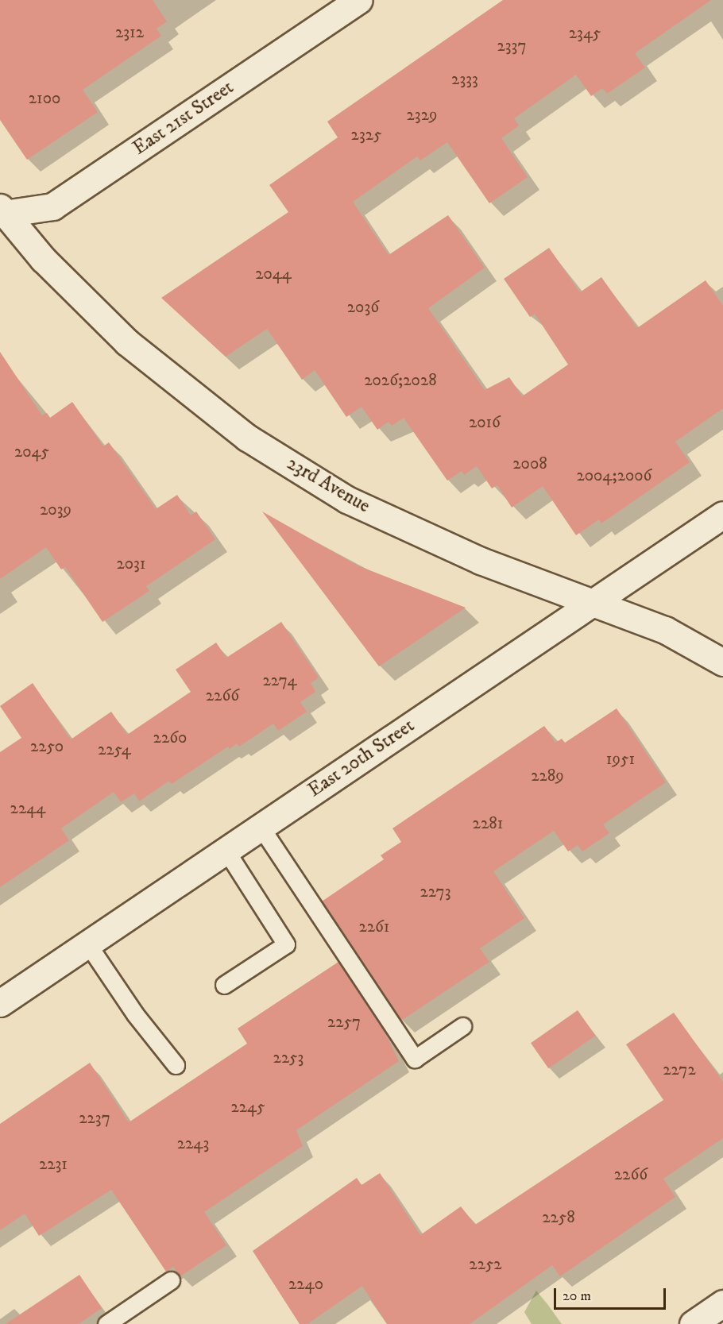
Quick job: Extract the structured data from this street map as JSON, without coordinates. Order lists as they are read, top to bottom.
{
  "streets": {
    "street": ["East 21st Street", "23rd Avenue", "East 20th Street"]
  },
  "crossings": [
    ["East 21st Street", "23rd Avenue"],
    ["23rd Avenue", "East 20th Street"]
  ],
  "house_numbers": [
    "2312",
    "2345",
    "2337",
    "2333",
    "2100",
    "2329",
    "2325",
    "2044",
    "2036",
    "2026;2028",
    "2016",
    "2045",
    "2008",
    "2004;2006",
    "2039",
    "2031",
    "2274",
    "2266",
    "2260",
    "2250",
    "2254",
    "1951",
    "2289",
    "2244",
    "2281",
    "2273",
    "2261",
    "2257",
    "2253",
    "2272",
    "2245",
    "2237",
    "2243",
    "2231",
    "2266",
    "2258",
    "2252",
    "2240"
  ],
  "scale_bar": "20 m"
}
